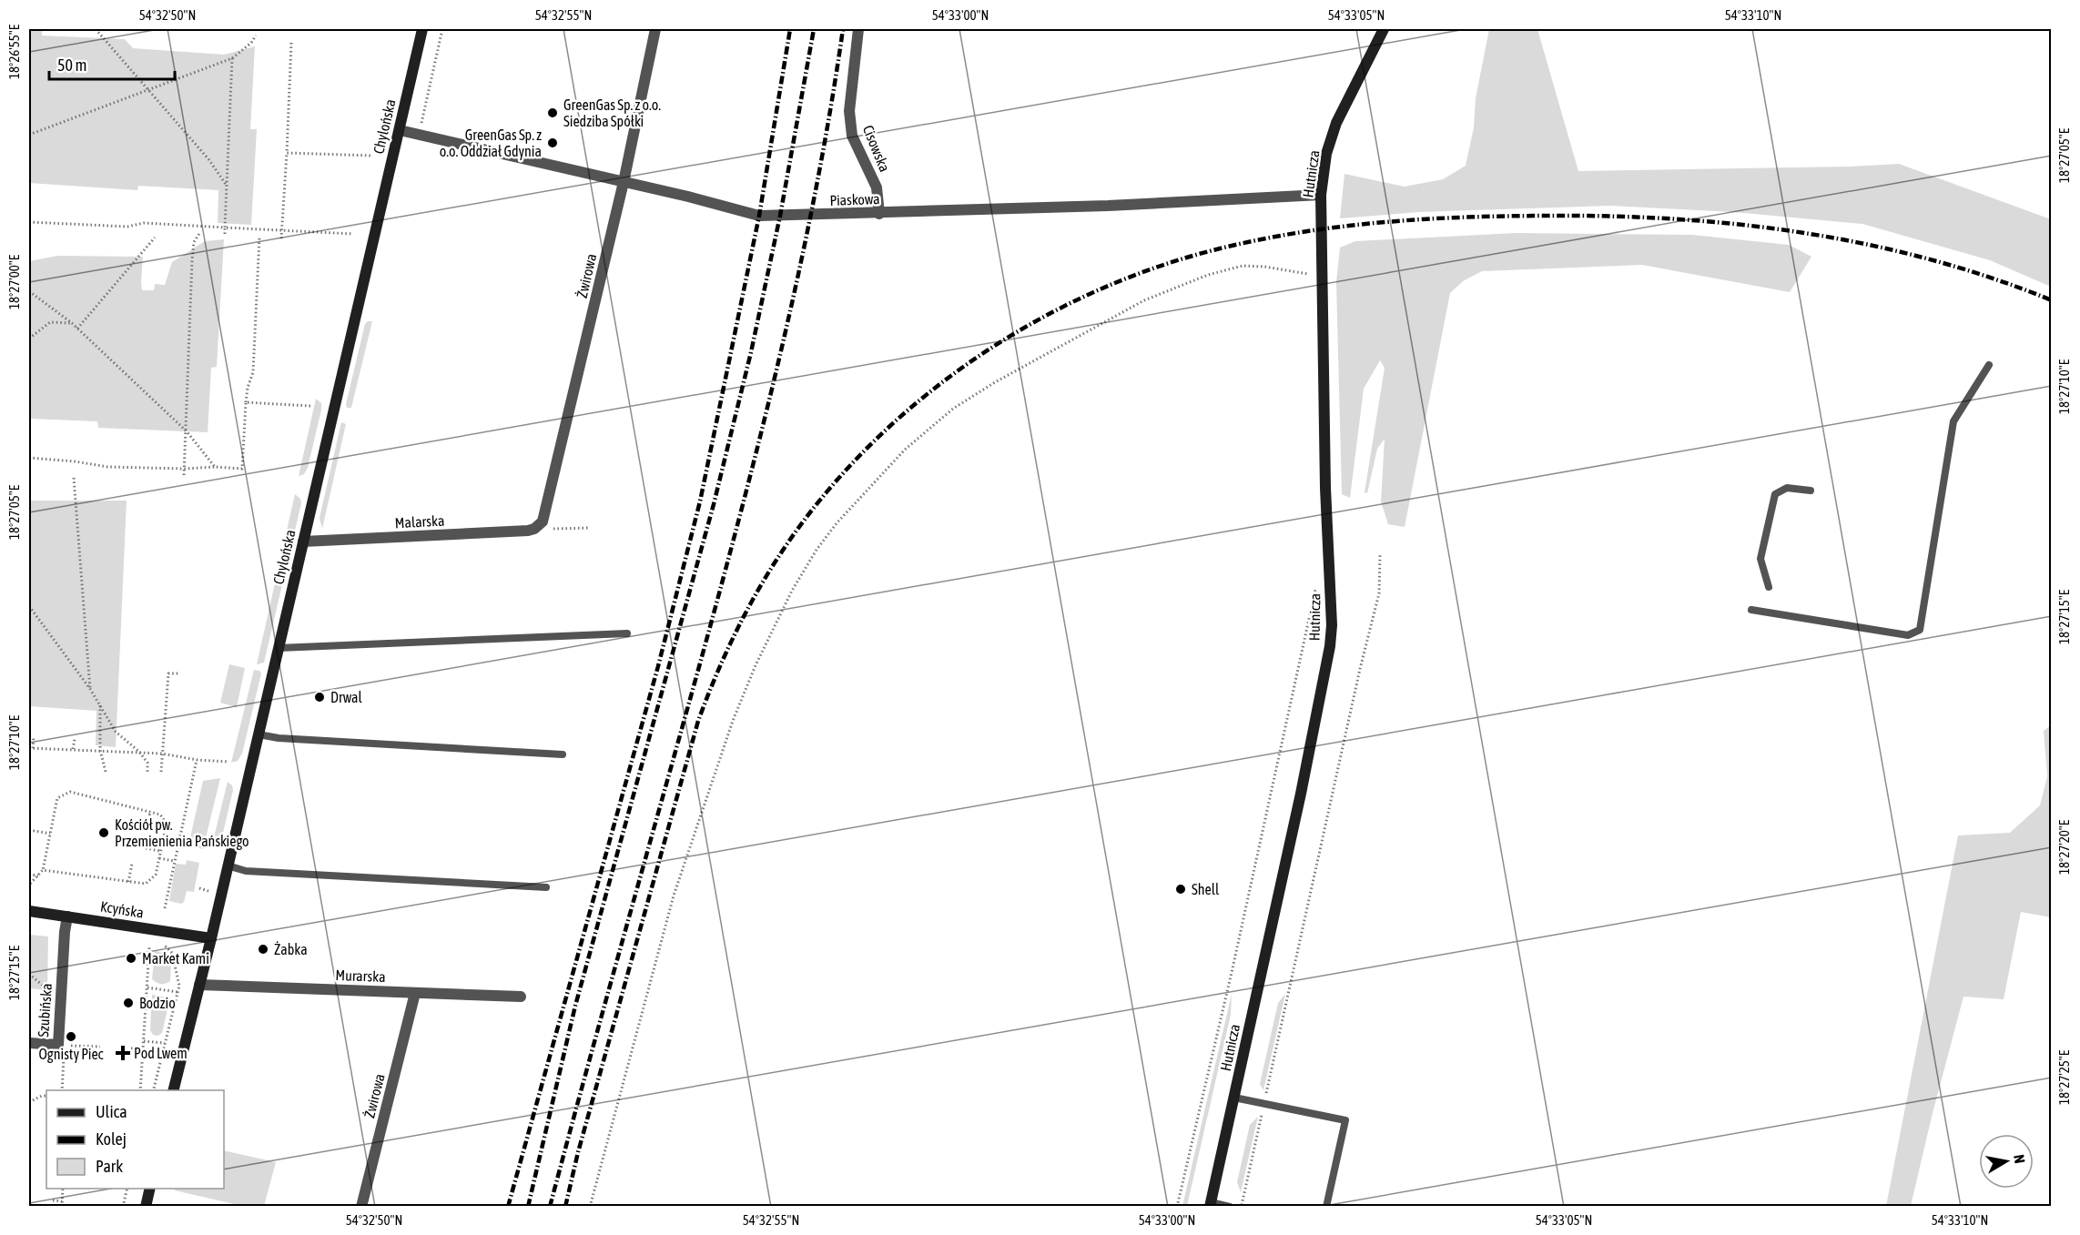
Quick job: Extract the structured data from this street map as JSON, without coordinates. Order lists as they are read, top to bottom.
{
  "streets": {
    "street": [
      "Chylońska",
      "Cisowska",
      "Hutnicza",
      "Piaskowa",
      "Żwirowa",
      "Malarska",
      "Kcyńska",
      "Murarska",
      "Szubińska"
    ]
  },
  "crossings": [
    ["Chylońska", "Piaskowa"],
    ["Chylońska", "Malarska"],
    ["Chylońska", "Kcyńska"],
    ["Chylońska", "Murarska"],
    ["Cisowska", "Piaskowa"],
    ["Hutnicza", "Piaskowa"],
    ["Piaskowa", "Żwirowa"],
    ["Żwirowa", "Malarska"],
    ["Żwirowa", "Murarska"],
    ["Kcyńska", "Szubińska"]
  ],
  "places": {
    "other": [
      "GreenGas Sp. z o.o. Siedziba Spółki",
      "GreenGas Sp. z o.o. Oddział Gdynia",
      "Drwal",
      "Kościół pw. Przemienienia Pańskiego",
      "Shell",
      "Żabka",
      "Market Kami",
      "Bodzio",
      "Ognisty Piec"
    ],
    "health": ["Pod Lwem"]
  },
  "legend": ["Ulica", "Kolej", "Park"],
  "scale_bar": "50 m",
  "north": "right",
  "coordinates": [
    "54°32'50\"N",
    "54°32'55\"N",
    "54°33'00\"N",
    "54°33'05\"N",
    "54°33'10\"N",
    "18°26'55\"E",
    "18°27'05\"E",
    "18°27'00\"E",
    "18°27'10\"E",
    "18°27'15\"E",
    "18°27'20\"E",
    "18°27'25\"E"
  ]
}
